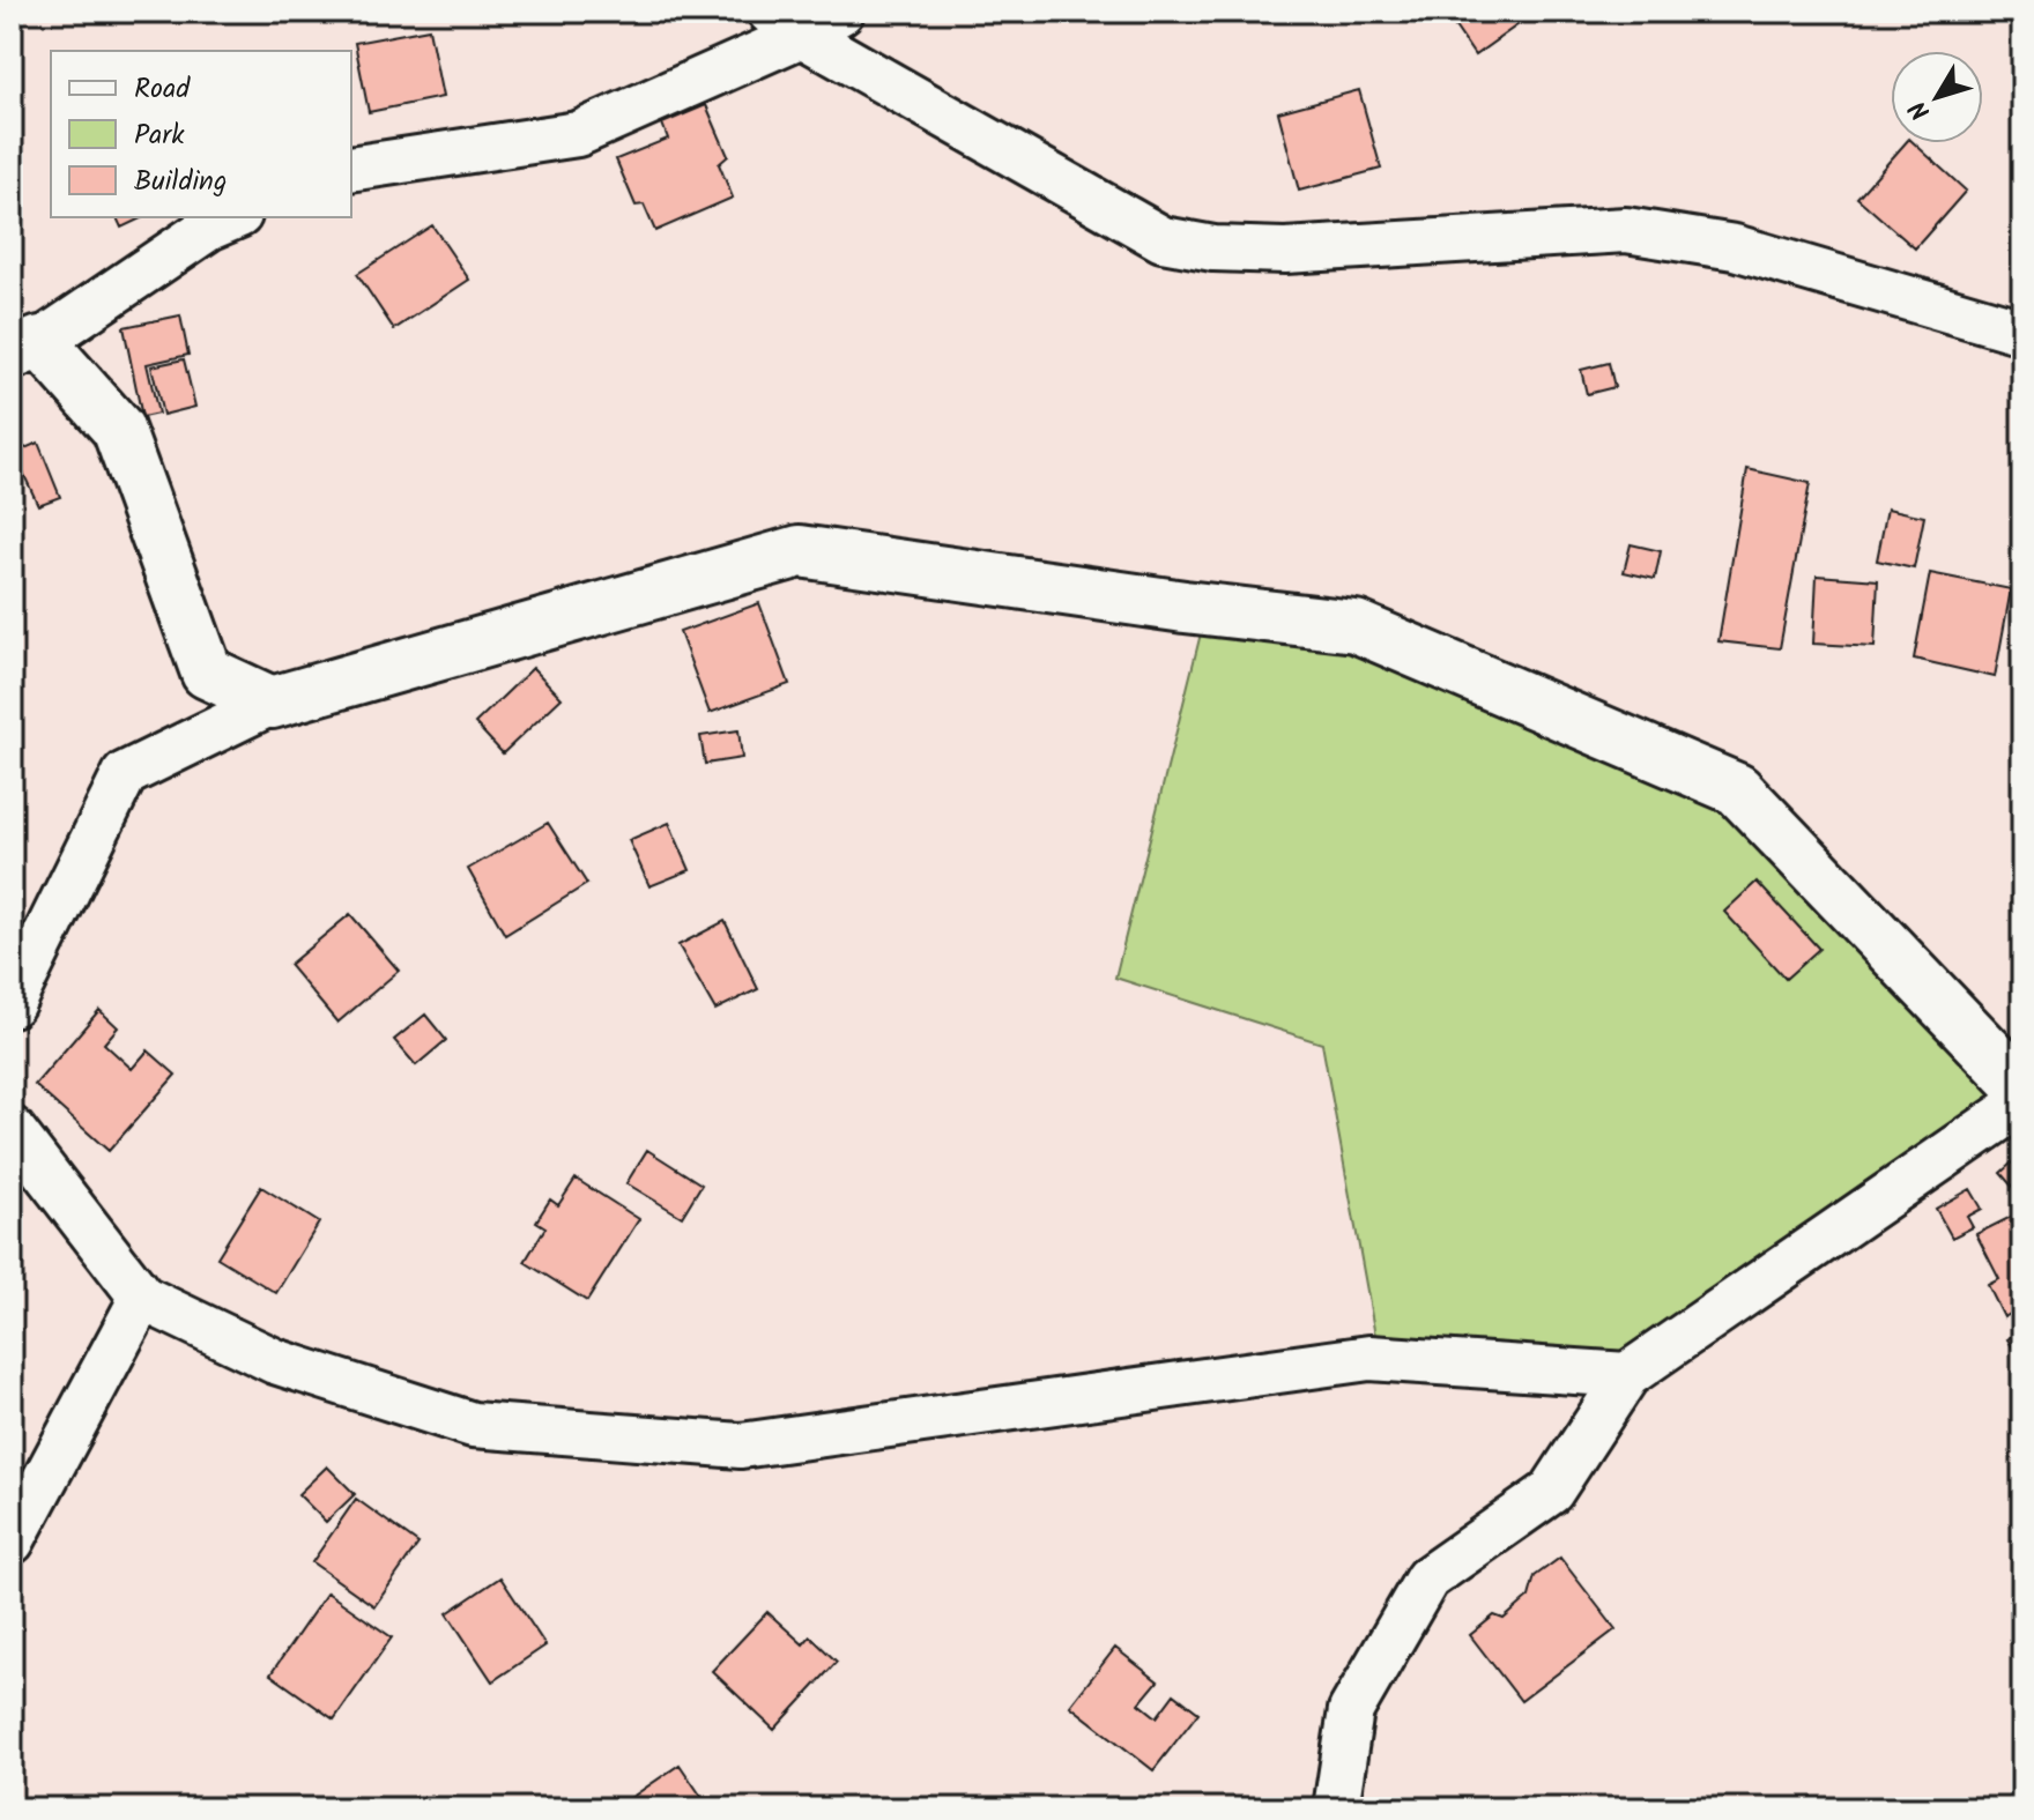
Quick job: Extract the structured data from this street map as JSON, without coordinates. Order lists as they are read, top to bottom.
{
  "legend": ["Road", "Park", "Building"],
  "north": "bottom left"
}
